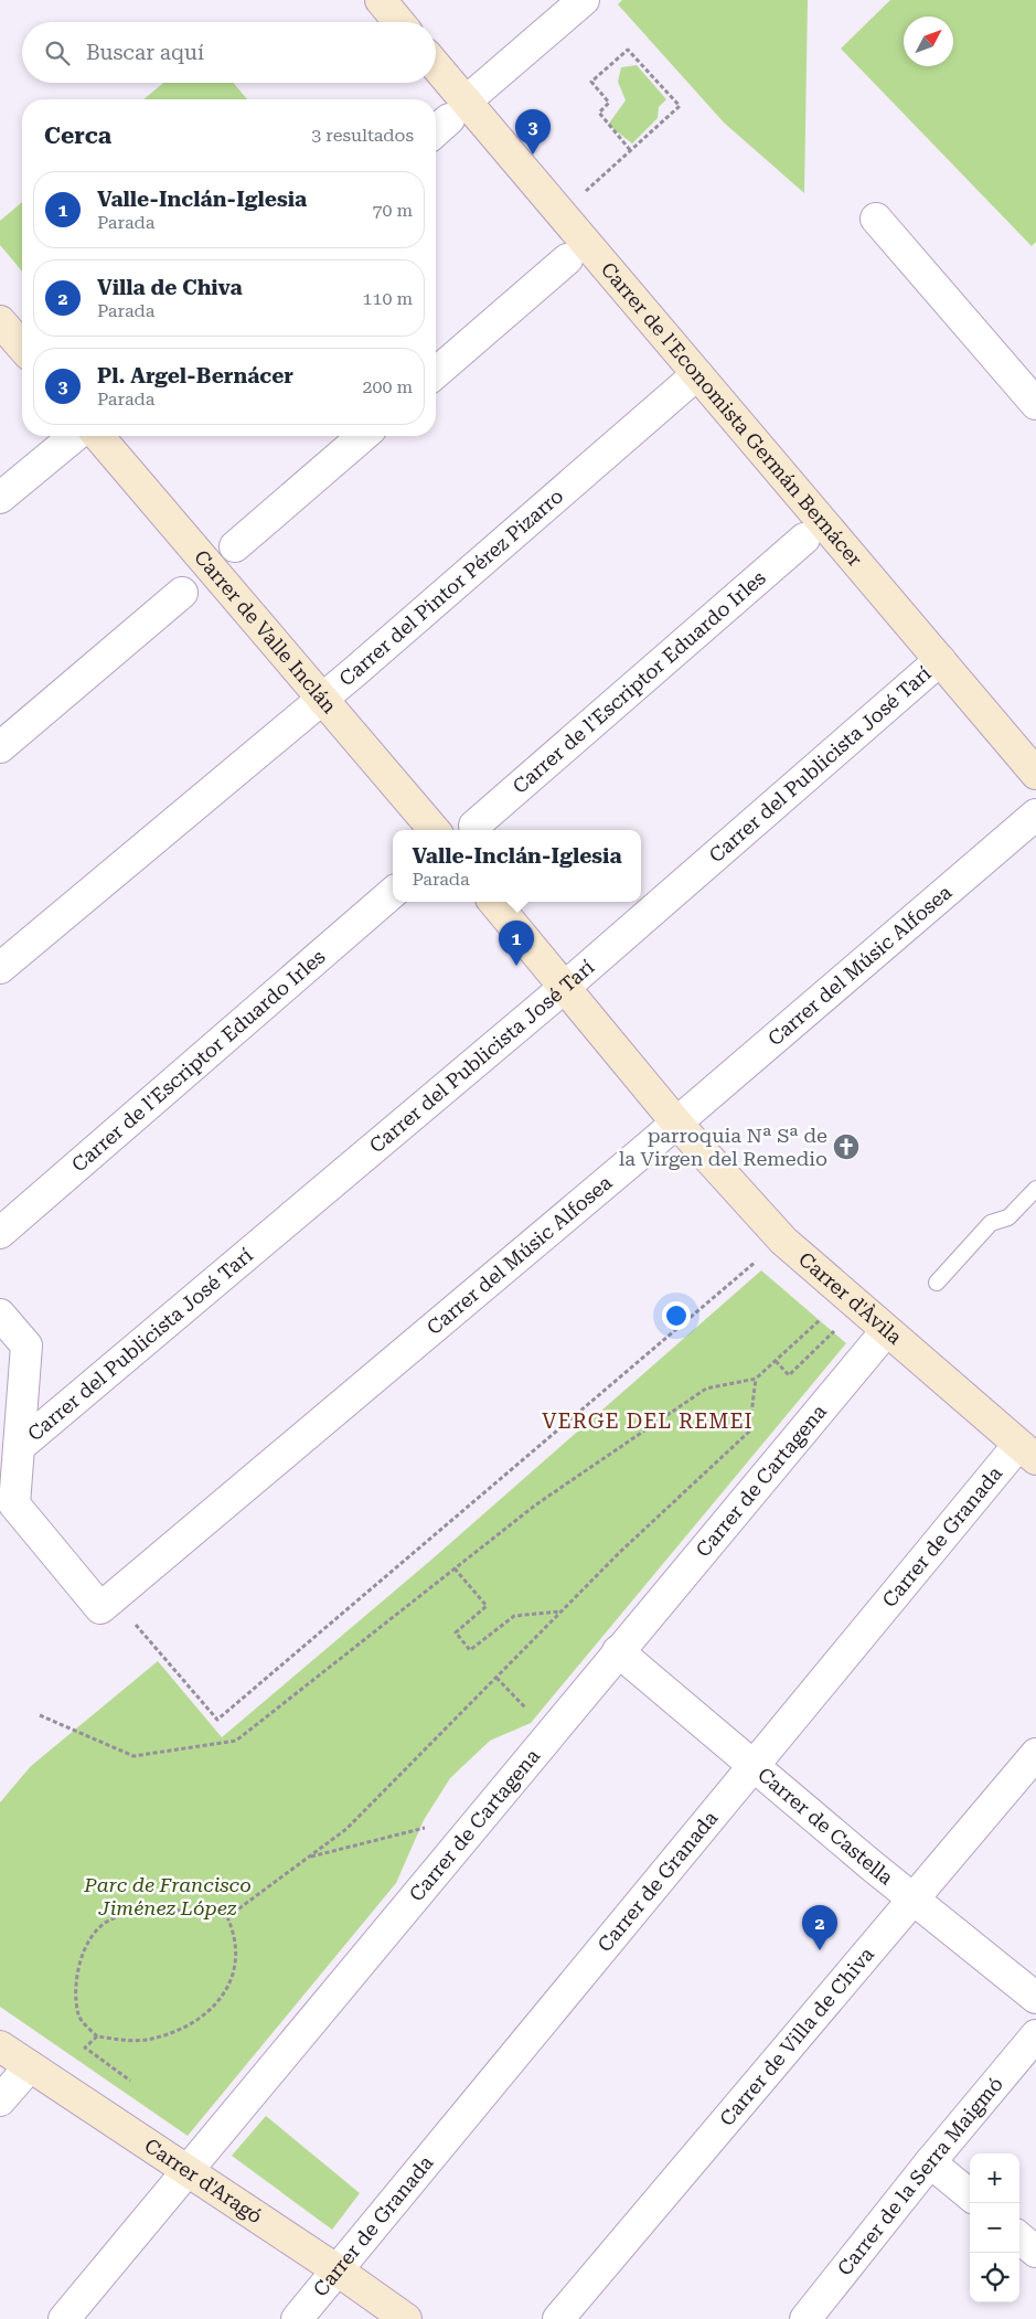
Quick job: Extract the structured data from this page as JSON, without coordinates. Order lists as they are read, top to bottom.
{
  "streets": {
    "street": [
      "Carrer de l'Economista Germán Bernácer",
      "Carrer del Pintor Pérez Pizarro",
      "Carrer de Valle Inclán",
      "Carrer de l'Escriptor Eduardo Irles",
      "Carrer del Publicista José Tarí",
      "Carrer del Músic Alfosea",
      "Carrer d'Àvila",
      "Carrer de Cartagena",
      "Carrer de Granada",
      "Carrer de Castella",
      "Carrer de Villa de Chiva",
      "Carrer de la Serra Maigmó",
      "Carrer d'Aragó"
    ]
  },
  "crossings": [
    ["Carrer de l'Economista Germán Bernácer", "Carrer del Pintor Pérez Pizarro"],
    ["Carrer de l'Economista Germán Bernácer", "Carrer del Publicista José Tarí"],
    ["Carrer del Pintor Pérez Pizarro", "Carrer de Valle Inclán"],
    ["Carrer del Publicista José Tarí", "Carrer del Músic Alfosea"],
    ["Carrer del Músic Alfosea", "Carrer d'Àvila"],
    ["Carrer d'Àvila", "Carrer de Cartagena"],
    ["Carrer d'Àvila", "Carrer de Granada"],
    ["Carrer de Cartagena", "Carrer de Castella"],
    ["Carrer de Cartagena", "Carrer d'Aragó"],
    ["Carrer de Granada", "Carrer de Castella"],
    ["Carrer de Granada", "Carrer d'Aragó"],
    ["Carrer de Castella", "Carrer de Villa de Chiva"]
  ],
  "districts": ["VERGE DEL REMEI"],
  "parks": ["Parc de Francisco Jiménez López"],
  "places": {
    "church": ["parroquia Nª Sª de la Virgen del Remedio"]
  },
  "north": "top right",
  "page": {
    "search": "Buscar aquí",
    "heading": ["Cerca", "3 resultados"],
    "pins": ["3", "1", "2"],
    "list": [
      {
        "mark": "1",
        "name": "Valle-Inclán-Iglesia",
        "note": "Parada",
        "value": "70 m"
      },
      {
        "mark": "2",
        "name": "Villa de Chiva",
        "note": "Parada",
        "value": "110 m"
      },
      {
        "mark": "3",
        "name": "Pl. Argel-Bernácer",
        "note": "Parada",
        "value": "200 m"
      }
    ],
    "popup": ["Valle-Inclán-Iglesia", "Parada"],
    "map_buttons": ["+", "−"]
  }
}
